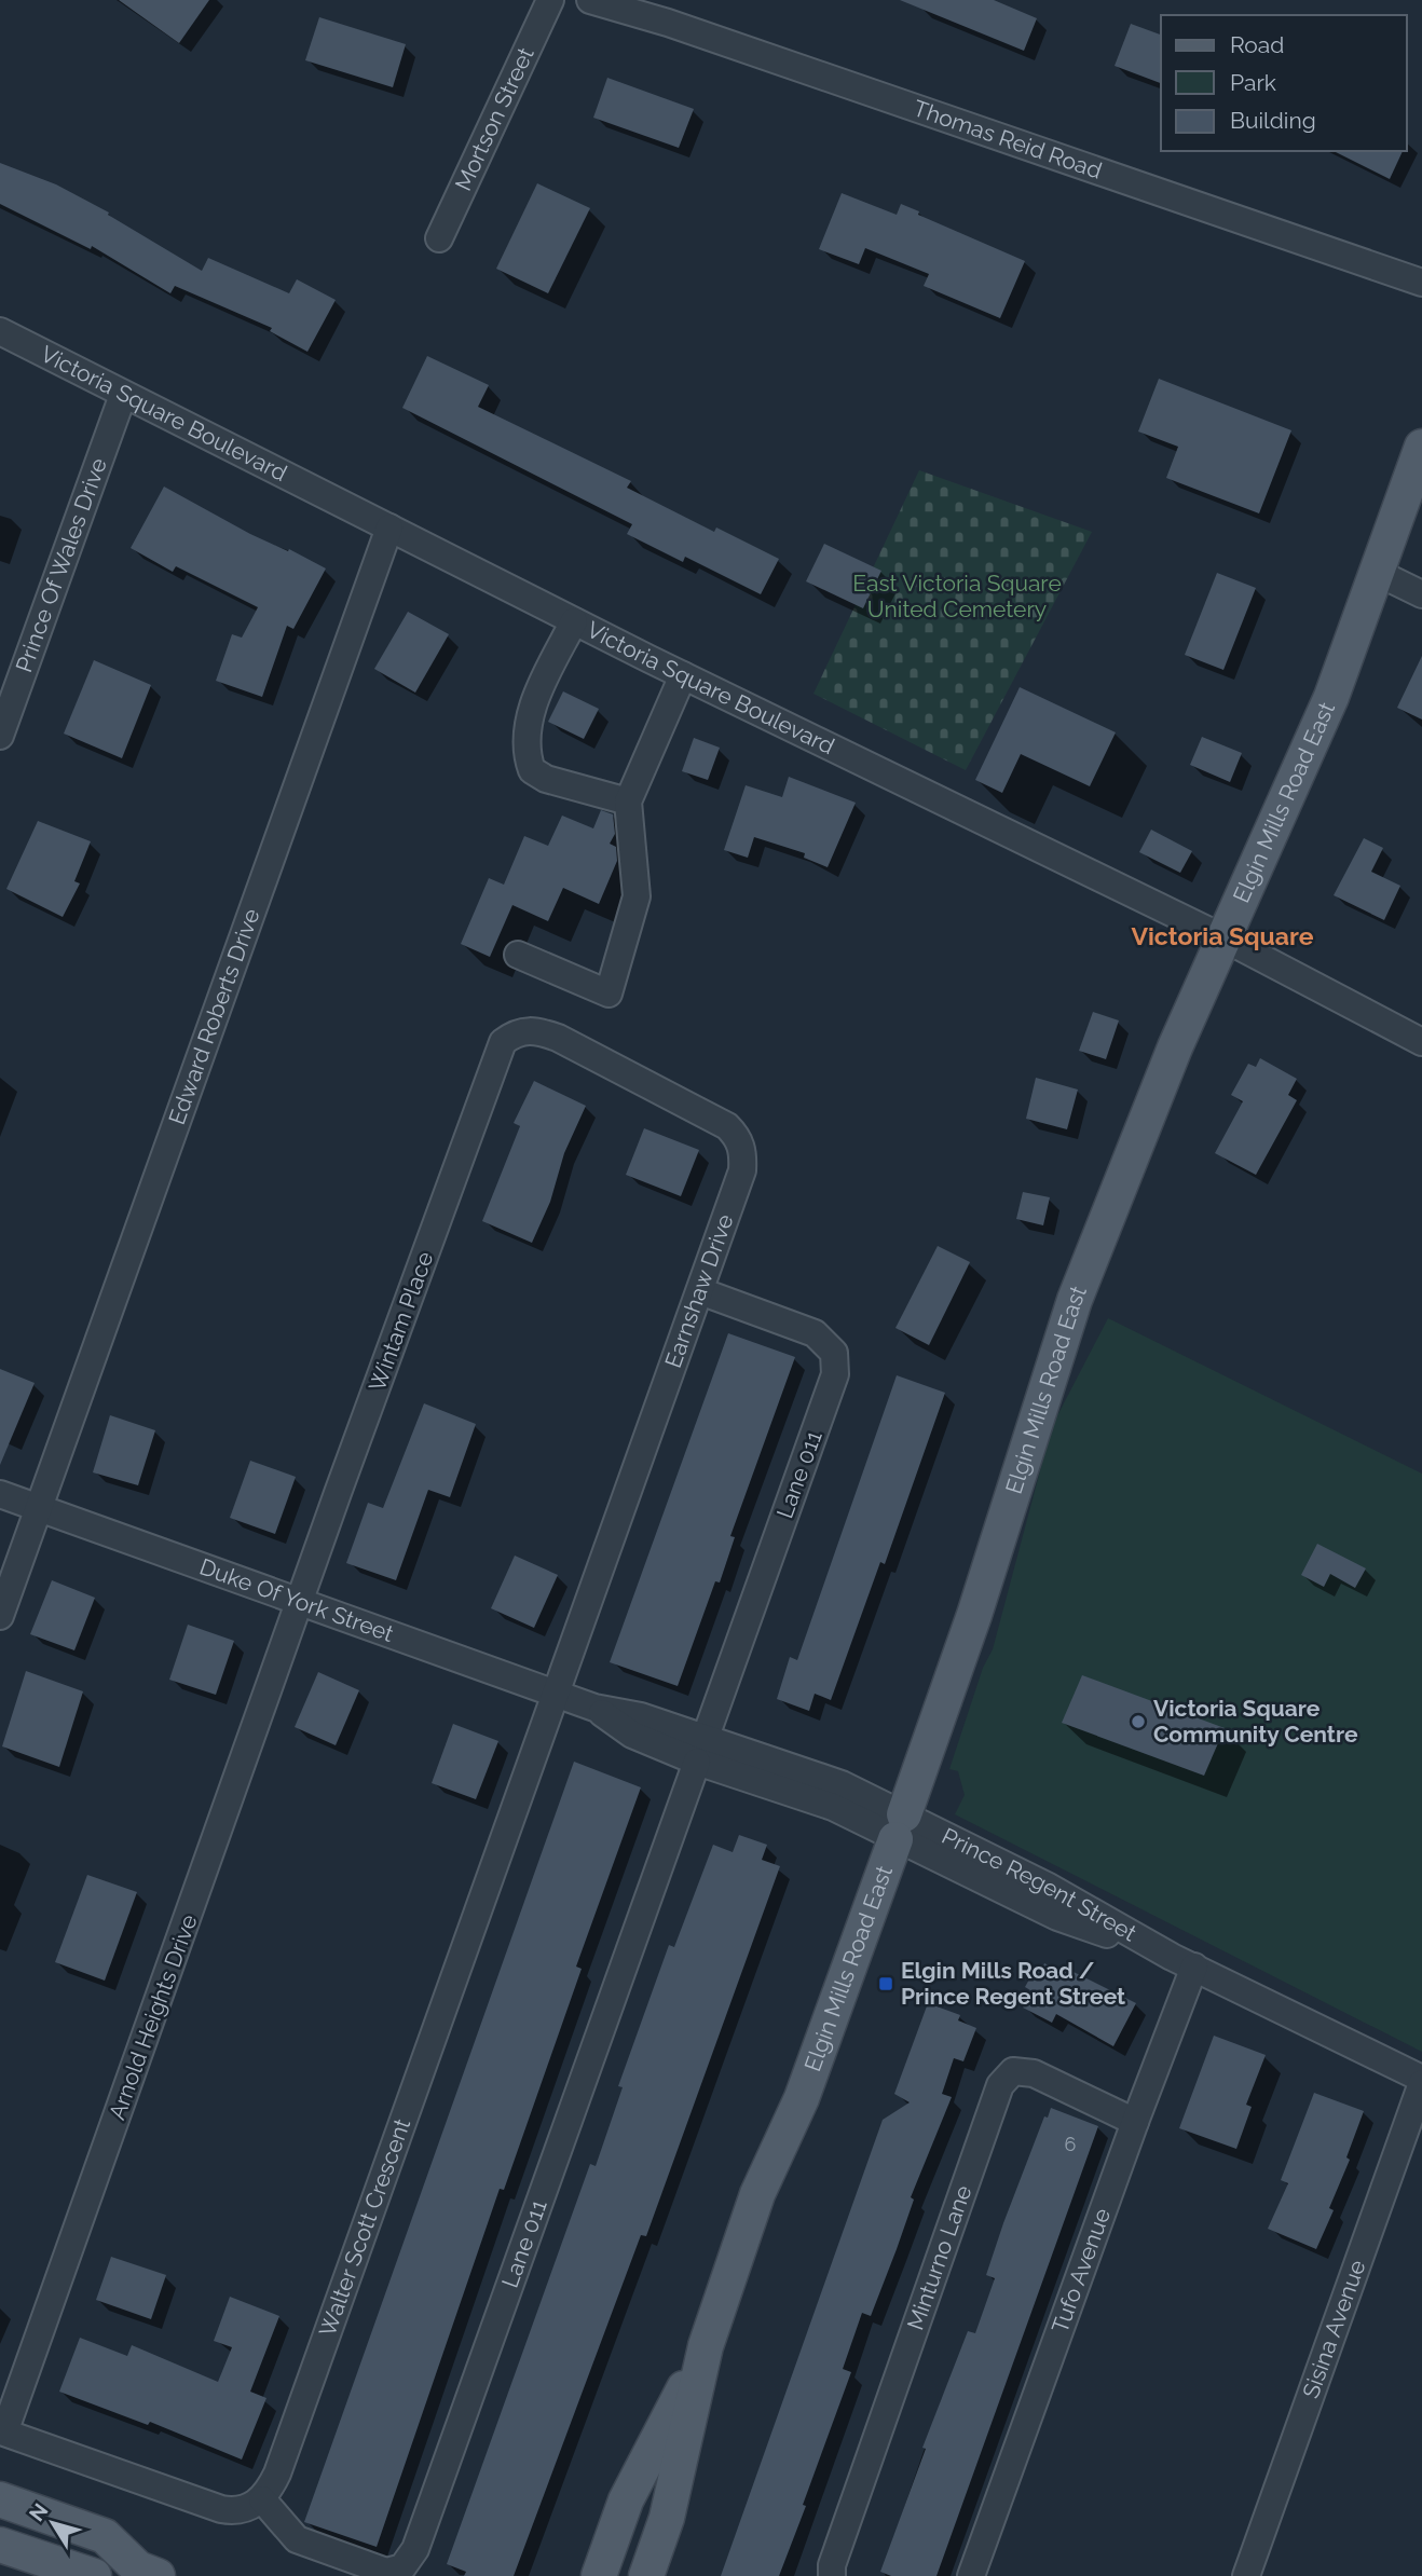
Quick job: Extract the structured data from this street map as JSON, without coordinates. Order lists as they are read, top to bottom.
{
  "streets": {
    "main road": ["Elgin Mills Road East"],
    "street": [
      "Mortson Street",
      "Thomas Reid Road",
      "Victoria Square Boulevard",
      "Prince Of Wales Drive",
      "Edward Roberts Drive",
      "Earnshaw Drive",
      "Wintam Place",
      "Lane 011",
      "Duke Of York Street",
      "Prince Regent Street",
      "Arnold Heights Drive",
      "Walter Scott Crescent",
      "Minturno Lane",
      "Tufo Avenue",
      "Sisina Avenue"
    ]
  },
  "crossings": [
    ["Victoria Square Boulevard", "Prince Of Wales Drive"],
    ["Victoria Square Boulevard", "Elgin Mills Road East"],
    ["Victoria Square Boulevard", "Edward Roberts Drive"],
    ["Elgin Mills Road East", "Duke Of York Street"],
    ["Elgin Mills Road East", "Prince Regent Street"],
    ["Edward Roberts Drive", "Duke Of York Street"],
    ["Earnshaw Drive", "Wintam Place"],
    ["Earnshaw Drive", "Lane 011"],
    ["Earnshaw Drive", "Duke Of York Street"],
    ["Earnshaw Drive", "Walter Scott Crescent"],
    ["Wintam Place", "Duke Of York Street"],
    ["Wintam Place", "Arnold Heights Drive"],
    ["Lane 011", "Duke Of York Street"],
    ["Lane 011", "Walter Scott Crescent"],
    ["Duke Of York Street", "Prince Regent Street"],
    ["Duke Of York Street", "Arnold Heights Drive"],
    ["Duke Of York Street", "Walter Scott Crescent"],
    ["Prince Regent Street", "Tufo Avenue"],
    ["Prince Regent Street", "Sisina Avenue"],
    ["Minturno Lane", "Tufo Avenue"]
  ],
  "districts": ["Victoria Square"],
  "parks": ["East Victoria Square United Cemetery"],
  "places": {
    "other": ["Victoria Square Community Centre"],
    "transit": ["Elgin Mills Road / Prince Regent Street"]
  },
  "house_numbers": ["6"],
  "legend": ["Road", "Park", "Building"],
  "north": "top left"
}
